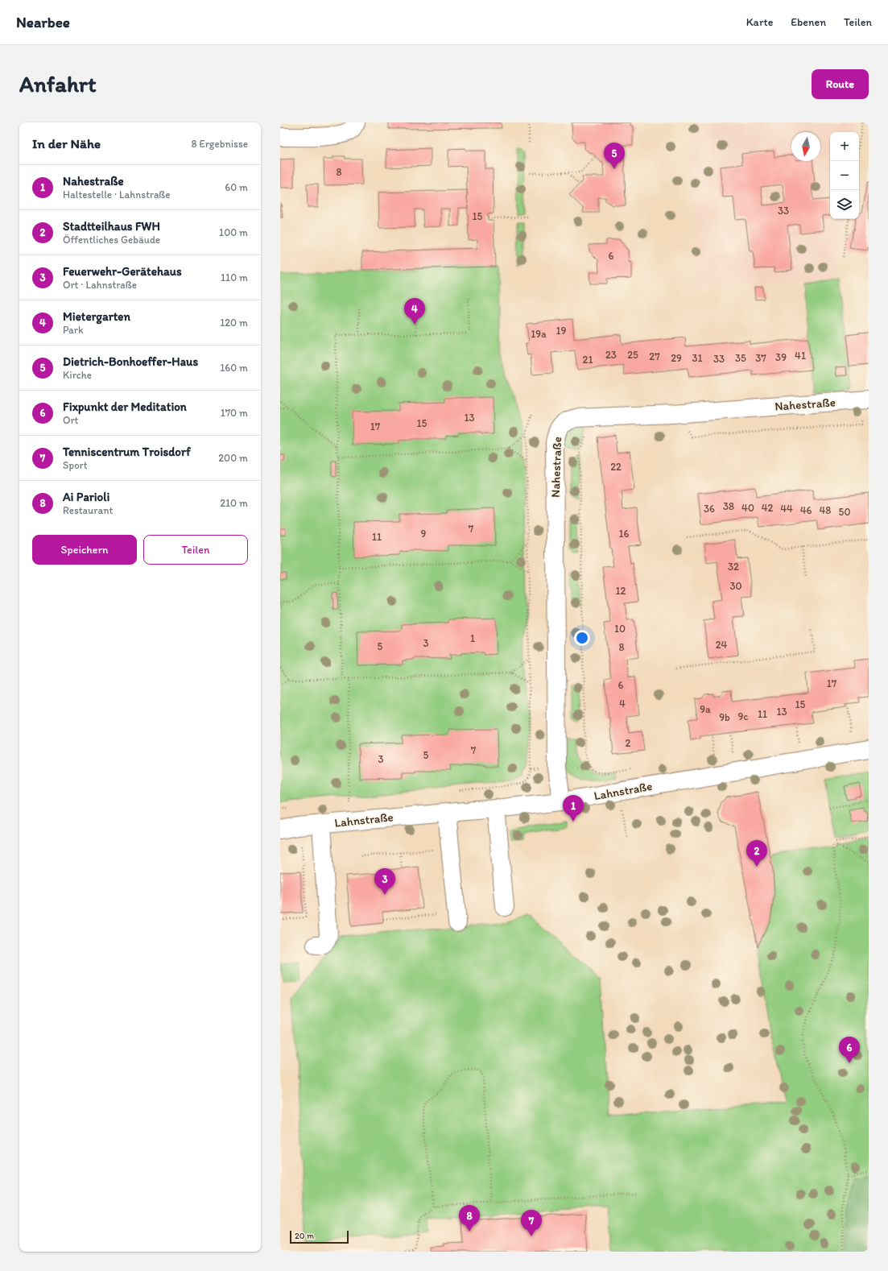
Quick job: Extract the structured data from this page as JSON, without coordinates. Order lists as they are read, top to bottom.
{
  "streets": {
    "street": ["Nahestraße", "Lahnstraße"]
  },
  "crossings": [
    ["Nahestraße", "Lahnstraße"]
  ],
  "house_numbers": [
    "8",
    "33",
    "15",
    "6",
    "19",
    "19a",
    "23",
    "25",
    "41",
    "27",
    "39",
    "29",
    "31",
    "35",
    "37",
    "33",
    "21",
    "13",
    "15",
    "17",
    "22",
    "38",
    "40",
    "42",
    "36",
    "44",
    "46",
    "48",
    "50",
    "7",
    "9",
    "16",
    "11",
    "32",
    "30",
    "12",
    "10",
    "1",
    "3",
    "24",
    "5",
    "8",
    "17",
    "6",
    "4",
    "15",
    "9a",
    "13",
    "11",
    "9c",
    "9b",
    "2",
    "7",
    "5",
    "3"
  ],
  "scale_bar": "20 m",
  "north": "bottom",
  "page": {
    "header": "Nearbee",
    "nav": ["Karte", "Ebenen", "Teilen"],
    "buttons": [
      "Route",
      ["Speichern", "Teilen"]
    ],
    "title": "Anfahrt",
    "heading": ["In der Nähe", "8 Ergebnisse"],
    "map_buttons": ["+", "−"],
    "pins": [
      "5",
      "4",
      "1",
      "2",
      "3",
      "6",
      "8",
      "7"
    ],
    "list": [
      {
        "mark": "1",
        "name": "Nahestraße",
        "note": "Haltestelle · Lahnstraße",
        "value": "60 m"
      },
      {
        "mark": "2",
        "name": "Stadtteilhaus FWH",
        "note": "Öffentliches Gebäude",
        "value": "100 m"
      },
      {
        "mark": "3",
        "name": "Feuerwehr-Gerätehaus",
        "note": "Ort · Lahnstraße",
        "value": "110 m"
      },
      {
        "mark": "4",
        "name": "Mietergarten",
        "note": "Park",
        "value": "120 m"
      },
      {
        "mark": "5",
        "name": "Dietrich-Bonhoeffer-Haus",
        "note": "Kirche",
        "value": "160 m"
      },
      {
        "mark": "6",
        "name": "Fixpunkt der Meditation",
        "note": "Ort",
        "value": "170 m"
      },
      {
        "mark": "7",
        "name": "Tenniscentrum Troisdorf",
        "note": "Sport",
        "value": "200 m"
      },
      {
        "mark": "8",
        "name": "Ai Parioli",
        "note": "Restaurant",
        "value": "210 m"
      }
    ],
    "scale": "20 m"
  }
}
